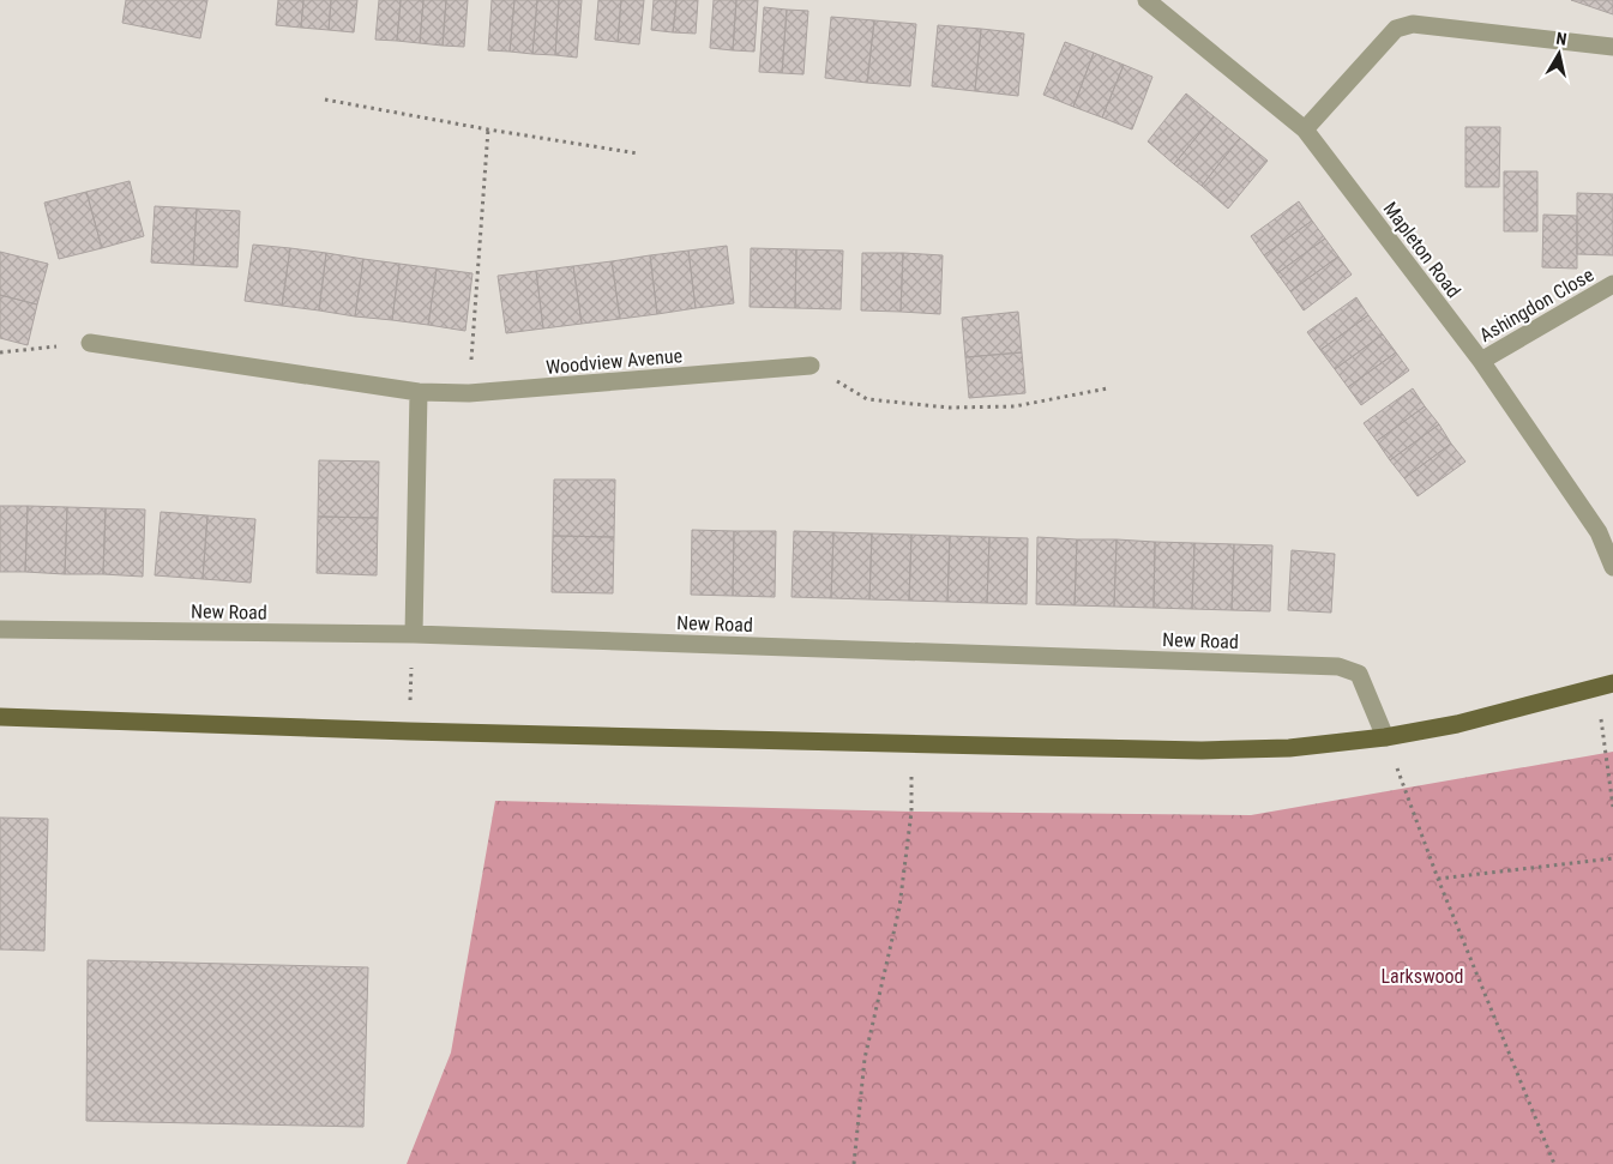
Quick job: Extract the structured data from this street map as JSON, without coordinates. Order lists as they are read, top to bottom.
{
  "streets": {
    "street": [
      "Mapleton Road",
      "Ashingdon Close",
      "Woodview Avenue",
      "New Road"
    ]
  },
  "crossings": [
    ["Mapleton Road", "Ashingdon Close"]
  ],
  "parks": ["Larkswood"],
  "north": "top"
}
